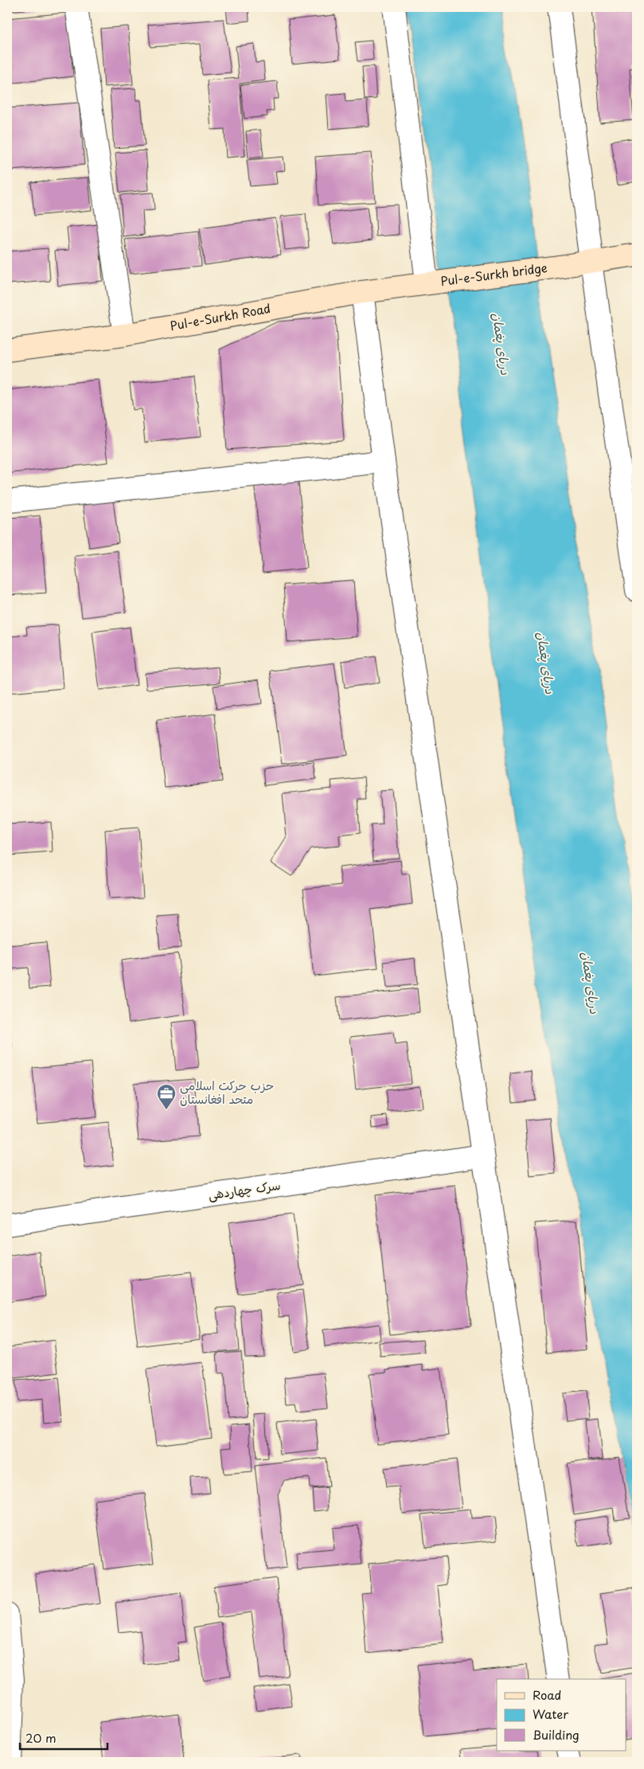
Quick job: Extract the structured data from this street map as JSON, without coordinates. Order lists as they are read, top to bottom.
{
  "streets": {
    "street": ["Pul-e-Surkh bridge", "Pul-e-Surkh Road", "سرک چهاردهی"]
  },
  "crossings": [
    ["Pul-e-Surkh bridge", "Pul-e-Surkh Road"]
  ],
  "water": ["دریای پغمان"],
  "places": {
    "office": ["حزب حرکت اسلامی متحد افغانستان"]
  },
  "legend": ["Road", "Water", "Building"],
  "scale_bar": "20 m"
}
